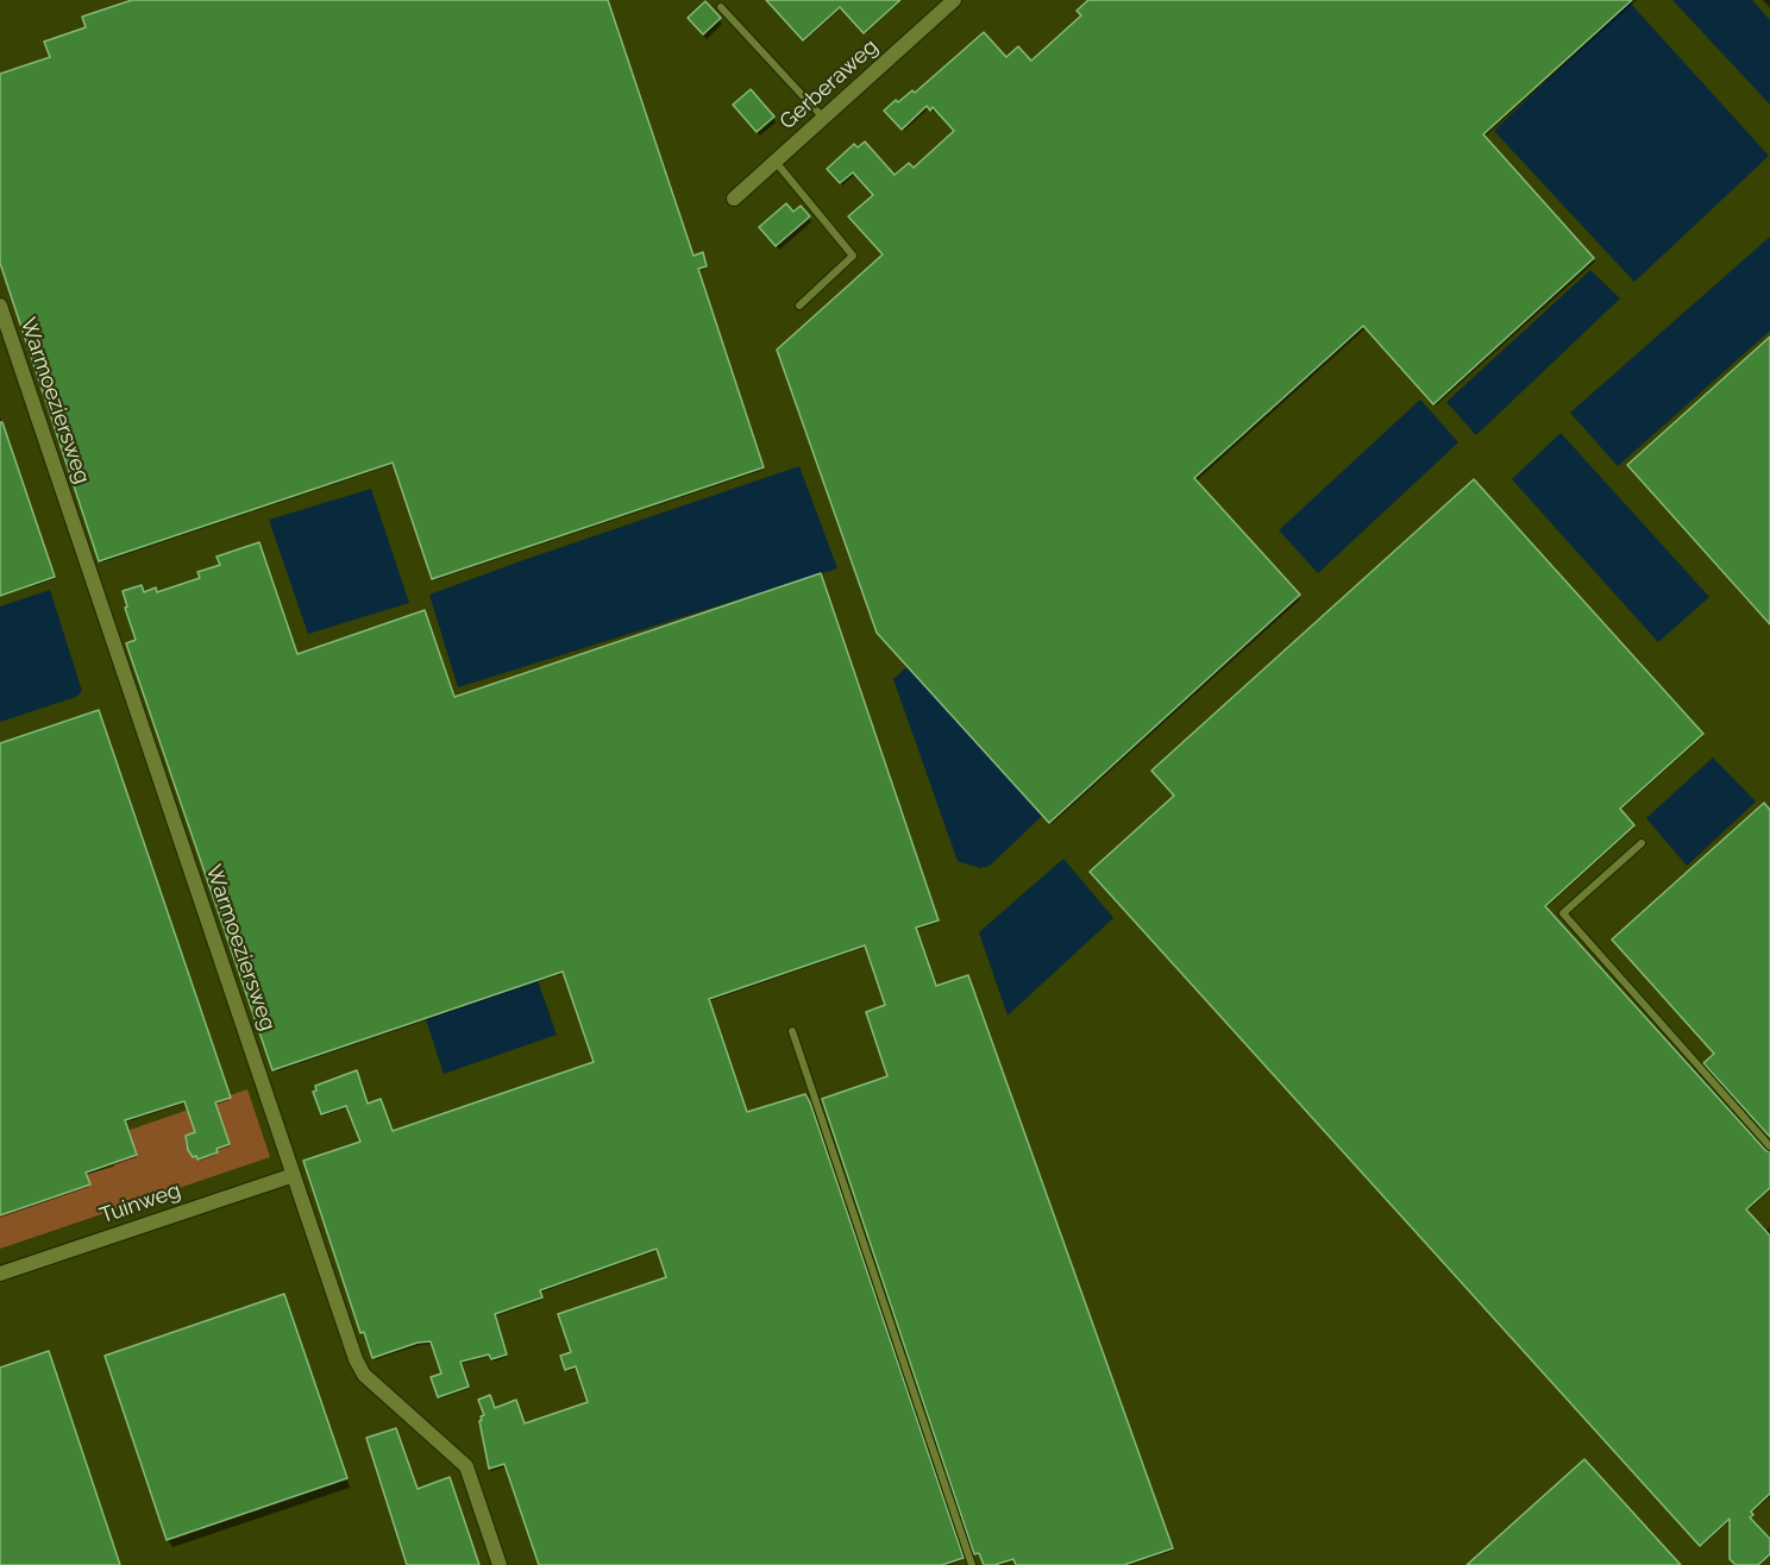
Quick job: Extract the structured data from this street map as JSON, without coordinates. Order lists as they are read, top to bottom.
{
  "streets": {
    "street": ["Gerberaweg", "Warmoeziersweg", "Tuinweg"]
  },
  "crossings": [
    ["Warmoeziersweg", "Tuinweg"]
  ]
}
